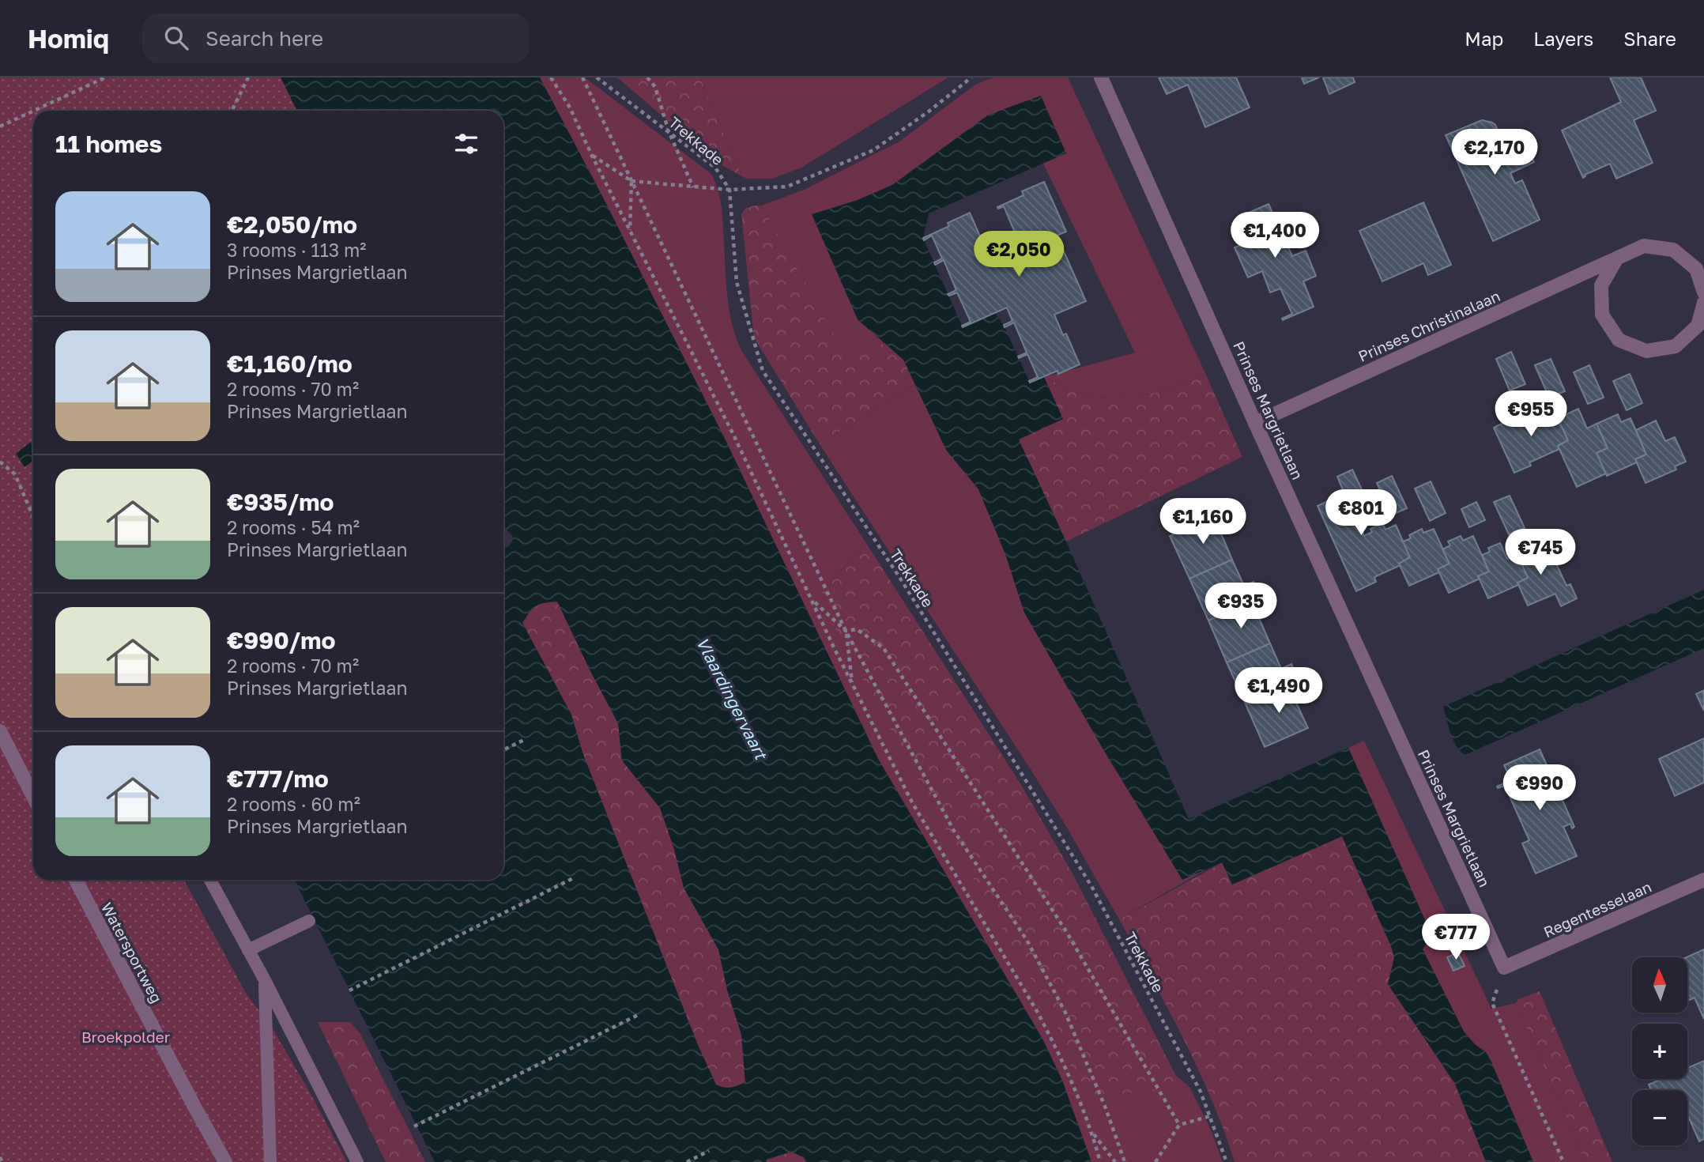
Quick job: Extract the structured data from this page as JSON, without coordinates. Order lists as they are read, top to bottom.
{
  "streets": {
    "street": [
      "Prinses Christinalaan",
      "Prinses Margrietlaan",
      "Regentesselaan",
      "Watersportweg"
    ],
    "path": ["Trekkade"]
  },
  "crossings": [
    ["Prinses Christinalaan", "Prinses Margrietlaan"],
    ["Prinses Margrietlaan", "Regentesselaan"]
  ],
  "water": ["Vlaardingervaart"],
  "parks": ["Broekpolder"],
  "north": "top",
  "page": {
    "header": "Homiq",
    "search": "Search here",
    "nav": ["Map", "Layers", "Share"],
    "heading": "11 homes",
    "price": [
      "€2,170",
      "€1,400",
      "€2,050",
      "€955",
      "€801",
      "€1,160",
      "€745",
      "€935",
      "€1,490",
      "€990",
      "€777"
    ],
    "list": [
      {
        "name": "€2,050/mo",
        "note": "3 rooms · 113 m² · Prinses Margrietlaan"
      },
      {
        "name": "€1,160/mo",
        "note": "2 rooms · 70 m² · Prinses Margrietlaan"
      },
      {
        "name": "€935/mo",
        "note": "2 rooms · 54 m² · Prinses Margrietlaan"
      },
      {
        "name": "€990/mo",
        "note": "2 rooms · 70 m² · Prinses Margrietlaan"
      },
      {
        "name": "€777/mo",
        "note": "2 rooms · 60 m² · Prinses Margrietlaan"
      }
    ],
    "map_buttons": ["+", "−"]
  }
}
